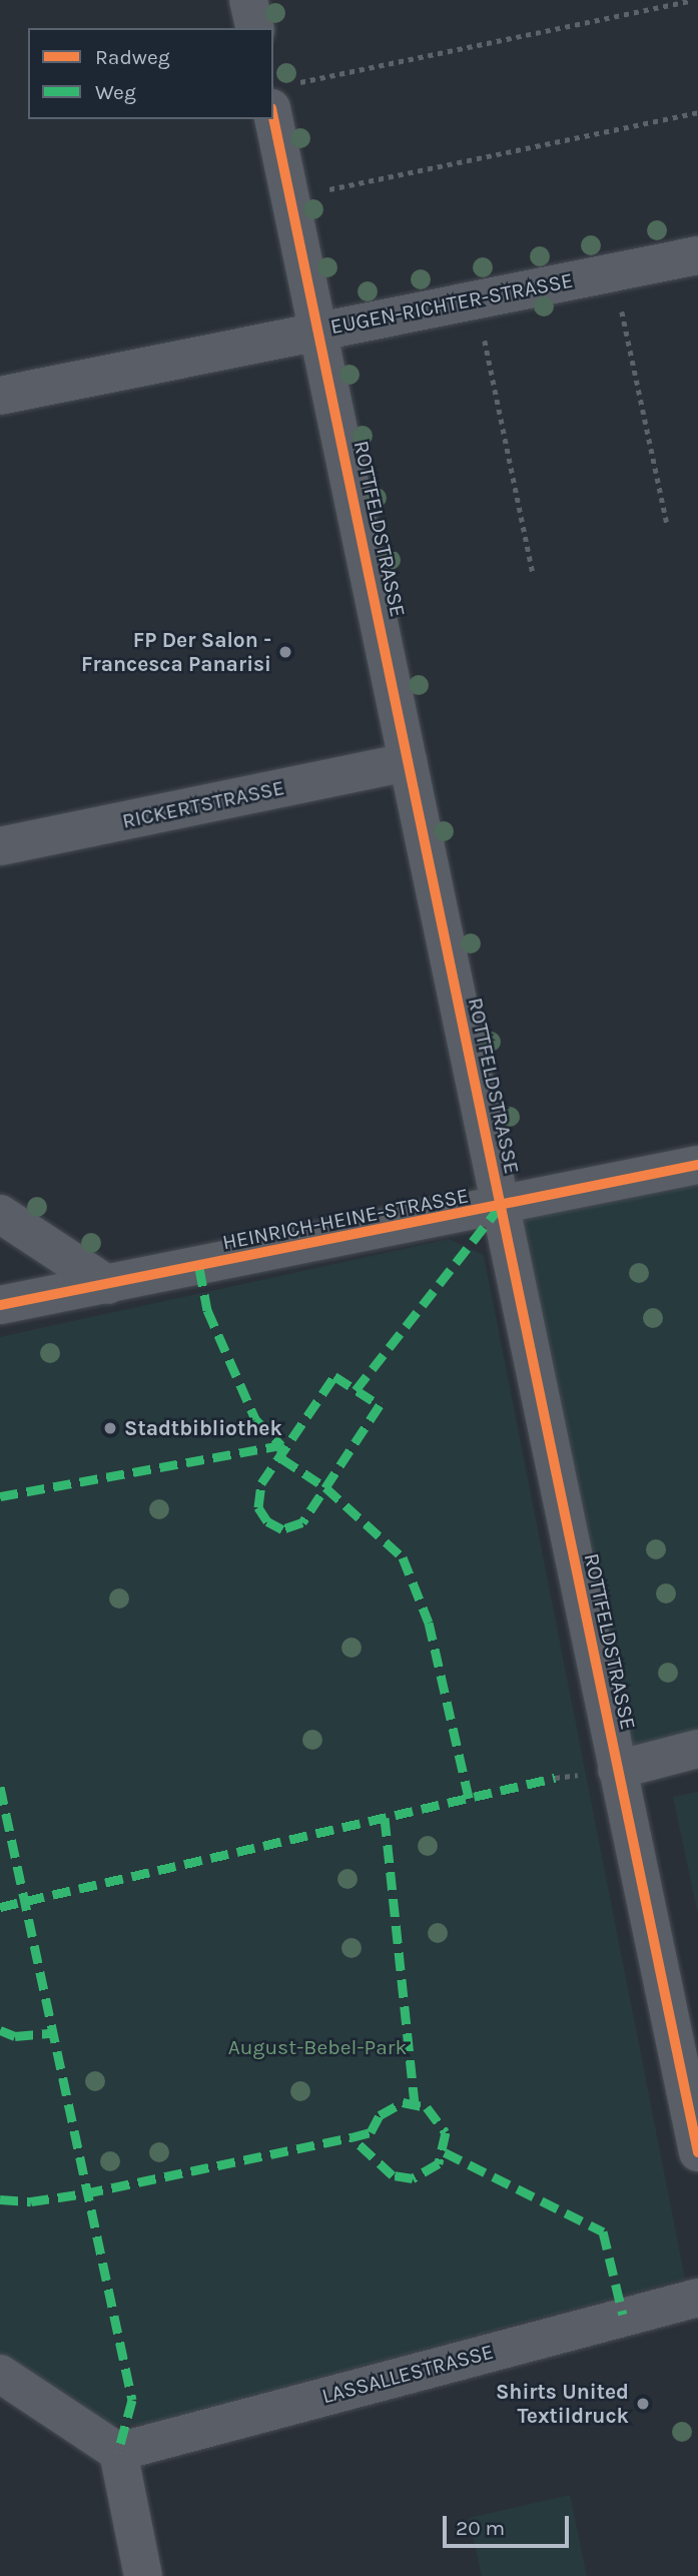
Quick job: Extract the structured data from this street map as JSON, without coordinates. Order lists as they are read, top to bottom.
{
  "streets": {
    "street": [
      "EUGEN-RICHTER-STRASSE",
      "ROTTFELDSTRASSE",
      "RICKERTSTRASSE",
      "HEINRICH-HEINE-STRASSE",
      "LASSALLESTRASSE"
    ]
  },
  "crossings": [
    ["EUGEN-RICHTER-STRASSE", "ROTTFELDSTRASSE"],
    ["ROTTFELDSTRASSE", "RICKERTSTRASSE"],
    ["ROTTFELDSTRASSE", "HEINRICH-HEINE-STRASSE"]
  ],
  "parks": ["August-Bebel-Park"],
  "places": ["FP Der Salon - Francesca Panarisi", "Stadtbibliothek", "Shirts United Textildruck"],
  "legend": ["Radweg", "Weg"],
  "scale_bar": "20 m"
}
